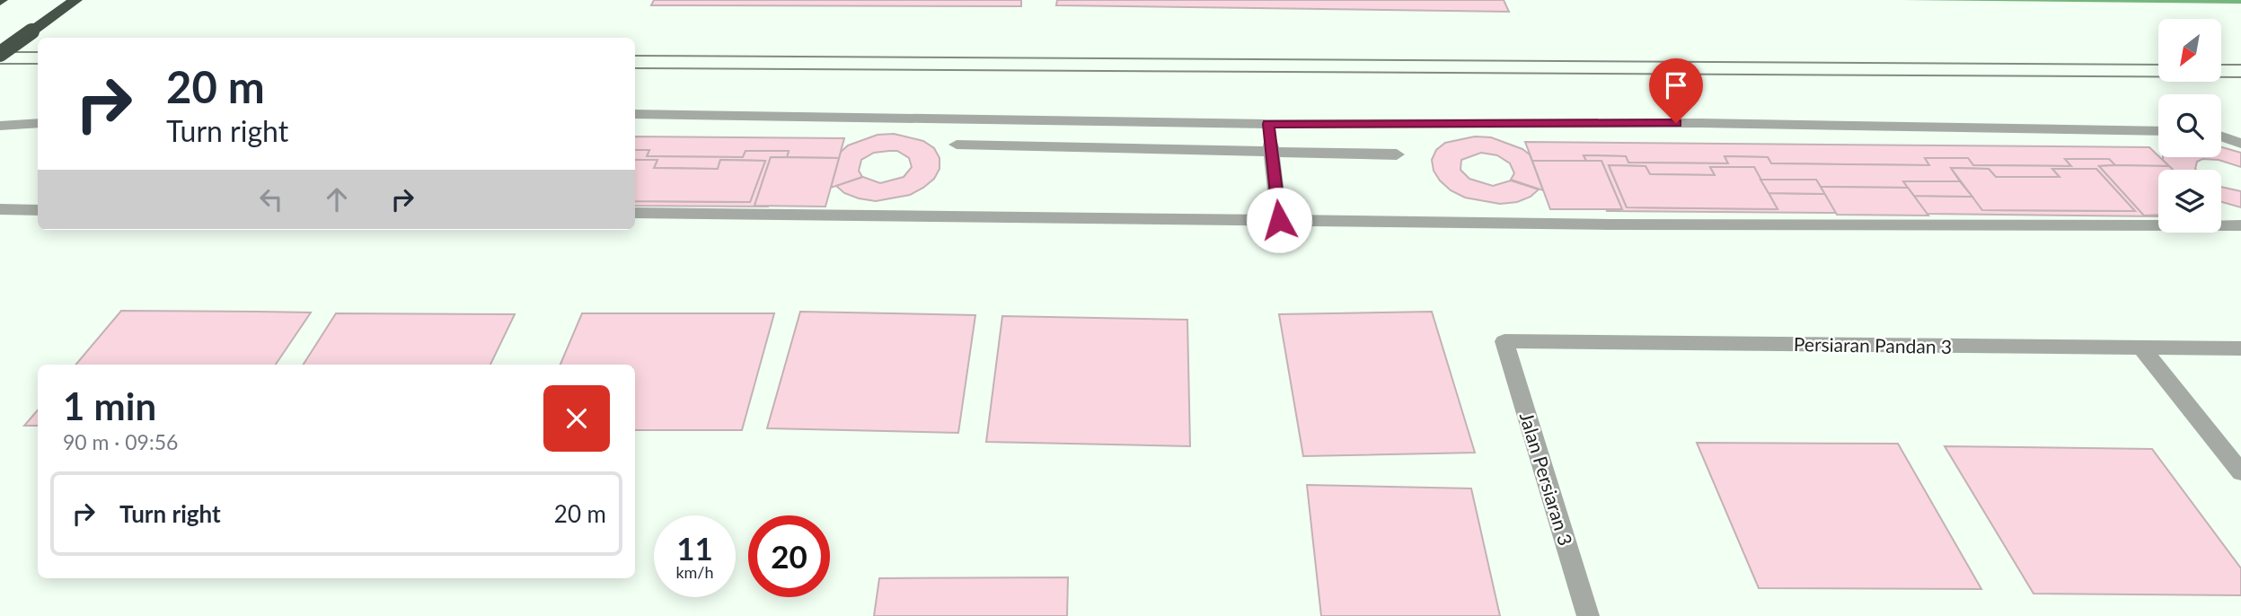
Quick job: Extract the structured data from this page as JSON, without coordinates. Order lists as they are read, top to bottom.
{
  "streets": {
    "street": ["Persiaran Pandan 3", "Jalan Persiaran 3"]
  },
  "crossings": [
    ["Persiaran Pandan 3", "Jalan Persiaran 3"]
  ],
  "north": "bottom left",
  "page": {
    "turn": ["20 m", "Turn right"],
    "heading": ["1 min", "90 m · 09:56"],
    "list": [
      {
        "name": "Turn right",
        "value": "20 m"
      }
    ],
    "speed": "11 km/h",
    "limit": "20"
  }
}
